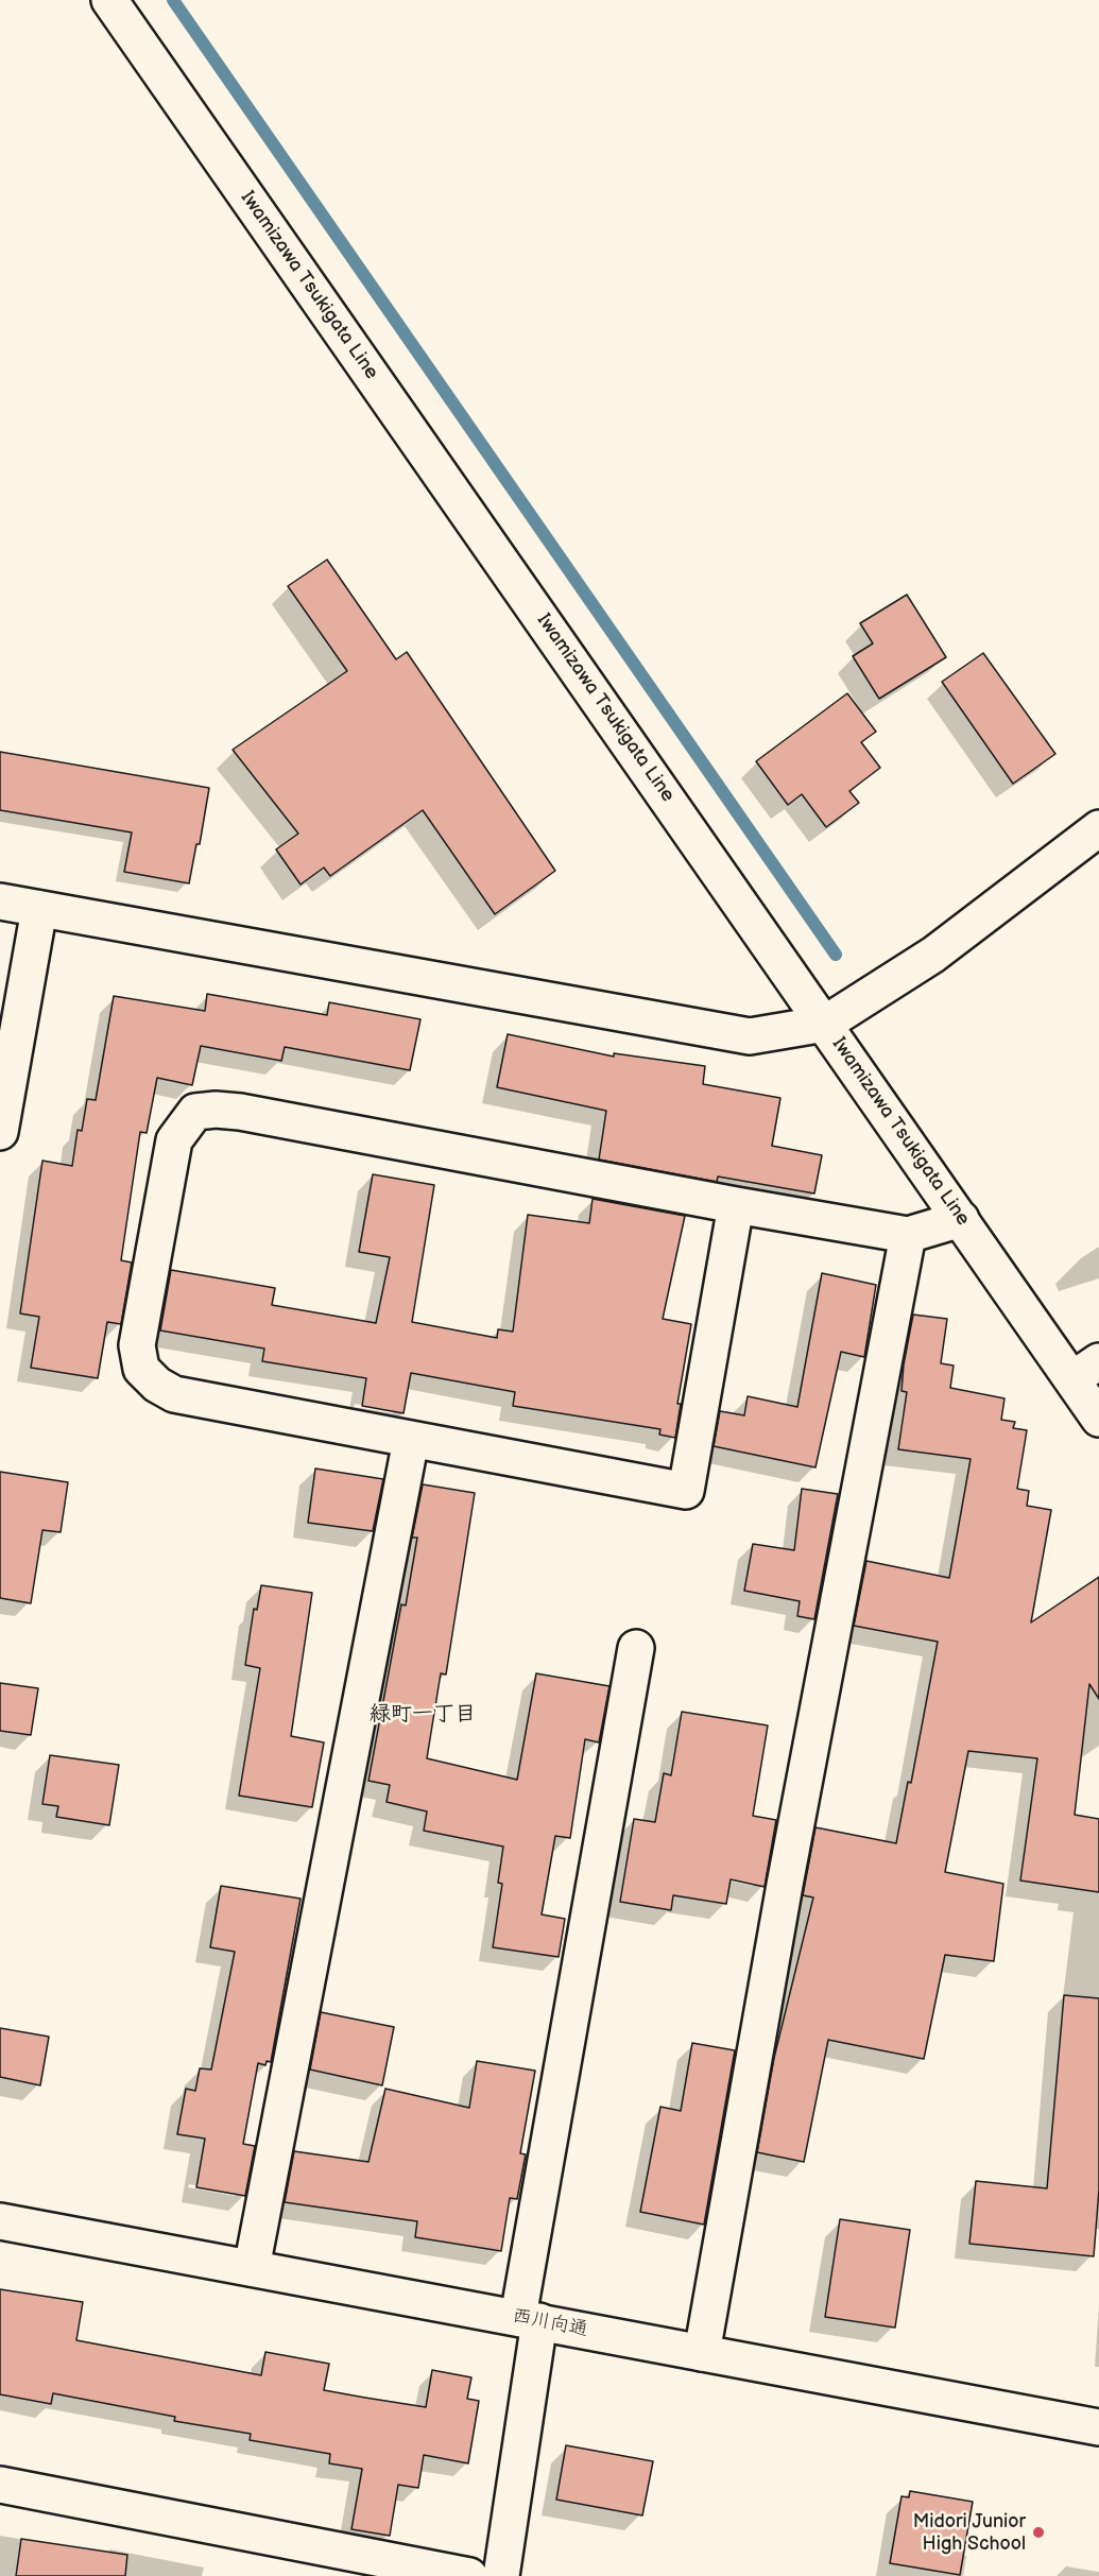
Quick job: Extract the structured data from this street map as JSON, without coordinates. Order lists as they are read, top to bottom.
{
  "streets": {
    "street": ["Iwamizawa Tsukigata Line", "西川向通"]
  },
  "districts": ["緑町一丁目"],
  "places": ["Midori Junior High School"]
}
